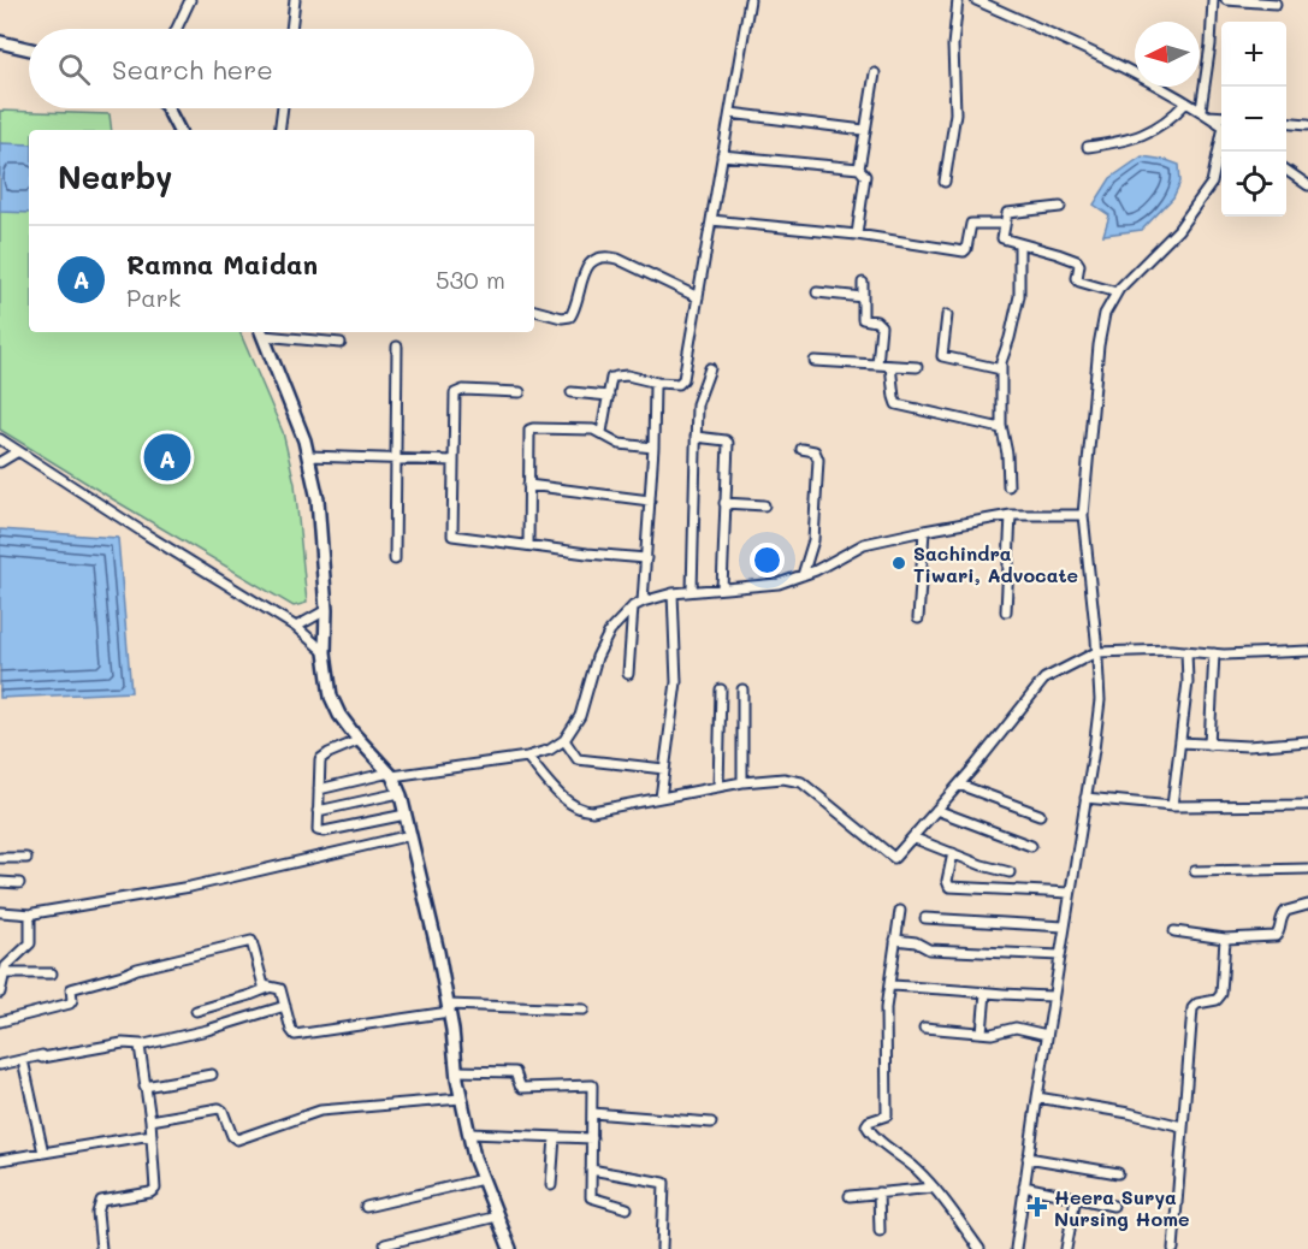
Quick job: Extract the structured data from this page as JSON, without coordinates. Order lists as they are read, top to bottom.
{
  "places": {
    "other": ["Sachindra Tiwari, Advocate"],
    "health": ["Heera Surya Nursing Home"]
  },
  "north": "left",
  "page": {
    "map_buttons": ["+", "−"],
    "search": "Search here",
    "heading": "Nearby",
    "list": [
      {
        "mark": "A",
        "name": "Ramna Maidan",
        "note": "Park",
        "value": "530 m"
      }
    ],
    "pins": "A"
  }
}
